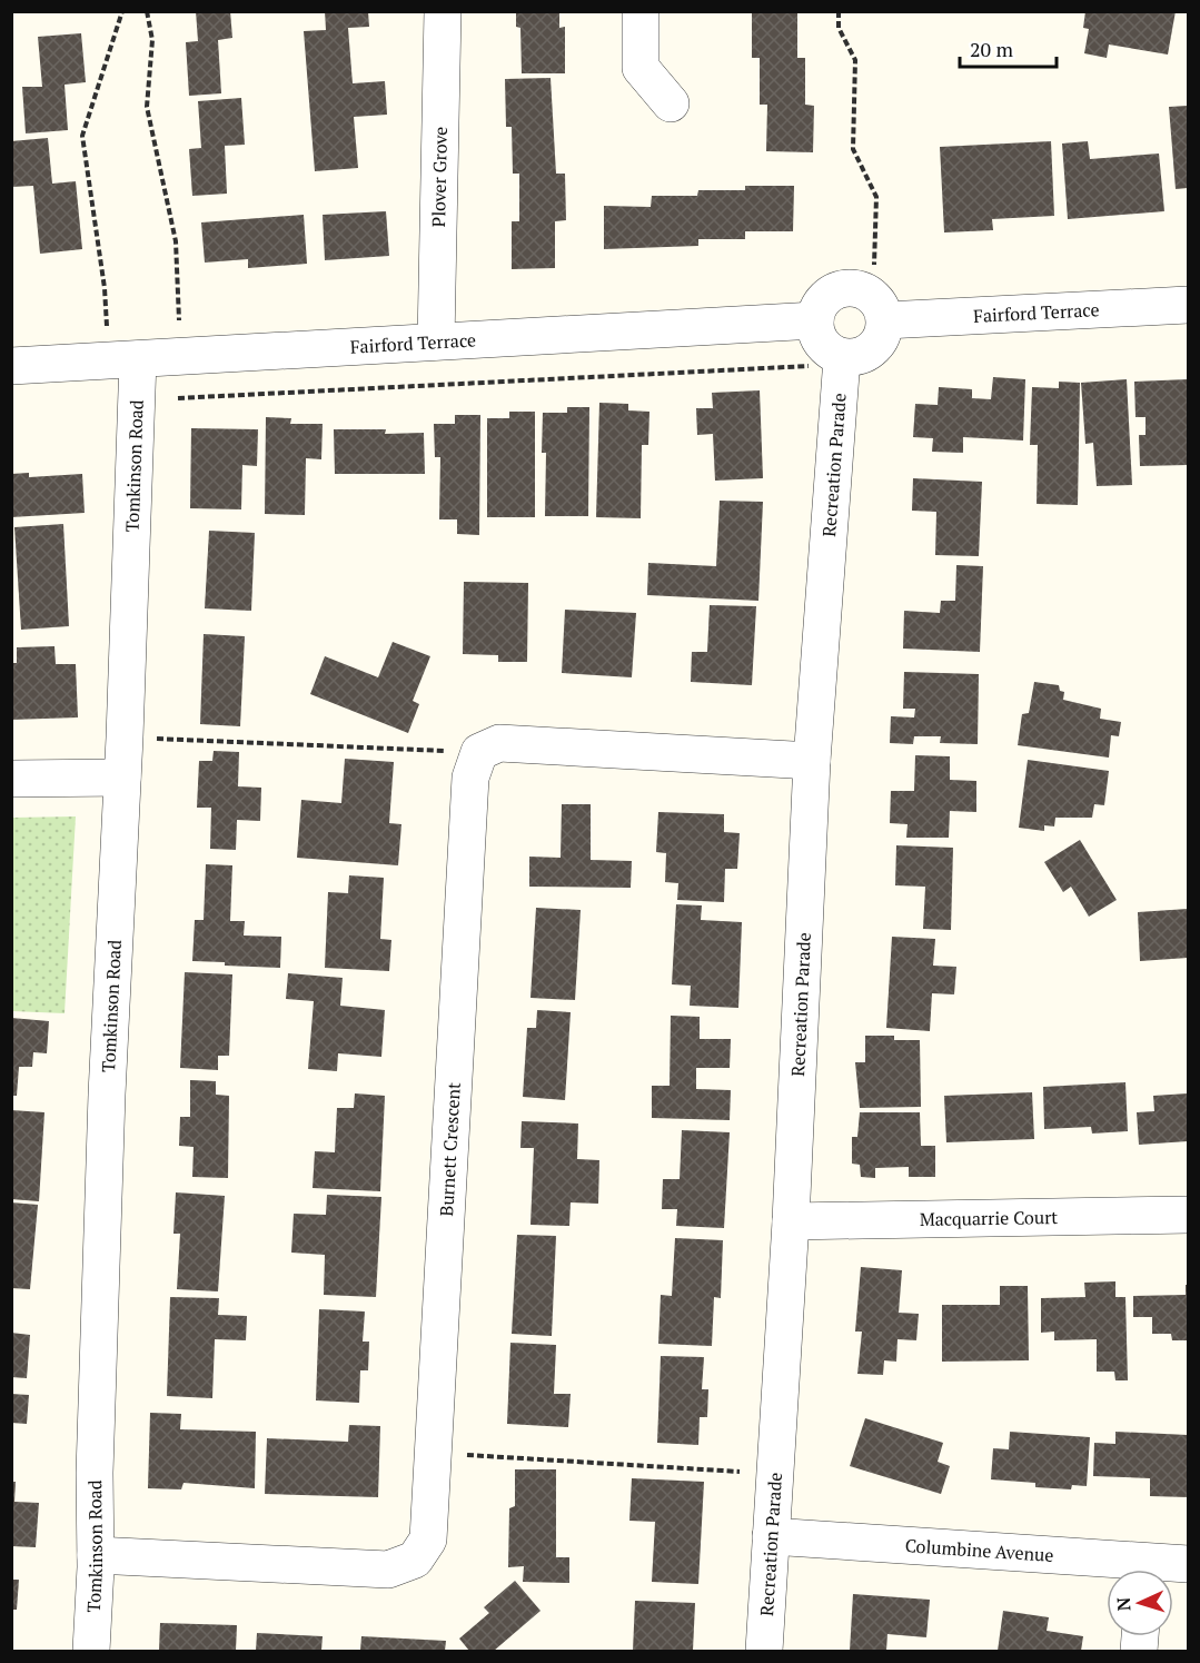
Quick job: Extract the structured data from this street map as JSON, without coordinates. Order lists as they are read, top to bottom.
{
  "streets": {
    "street": [
      "Plover Grove",
      "Fairford Terrace",
      "Tomkinson Road",
      "Recreation Parade",
      "Burnett Crescent",
      "Macquarrie Court",
      "Columbine Avenue"
    ]
  },
  "crossings": [
    ["Plover Grove", "Fairford Terrace"],
    ["Fairford Terrace", "Tomkinson Road"],
    ["Fairford Terrace", "Recreation Parade"],
    ["Tomkinson Road", "Burnett Crescent"],
    ["Recreation Parade", "Macquarrie Court"],
    ["Recreation Parade", "Columbine Avenue"]
  ],
  "scale_bar": "20 m",
  "north": "left"
}
